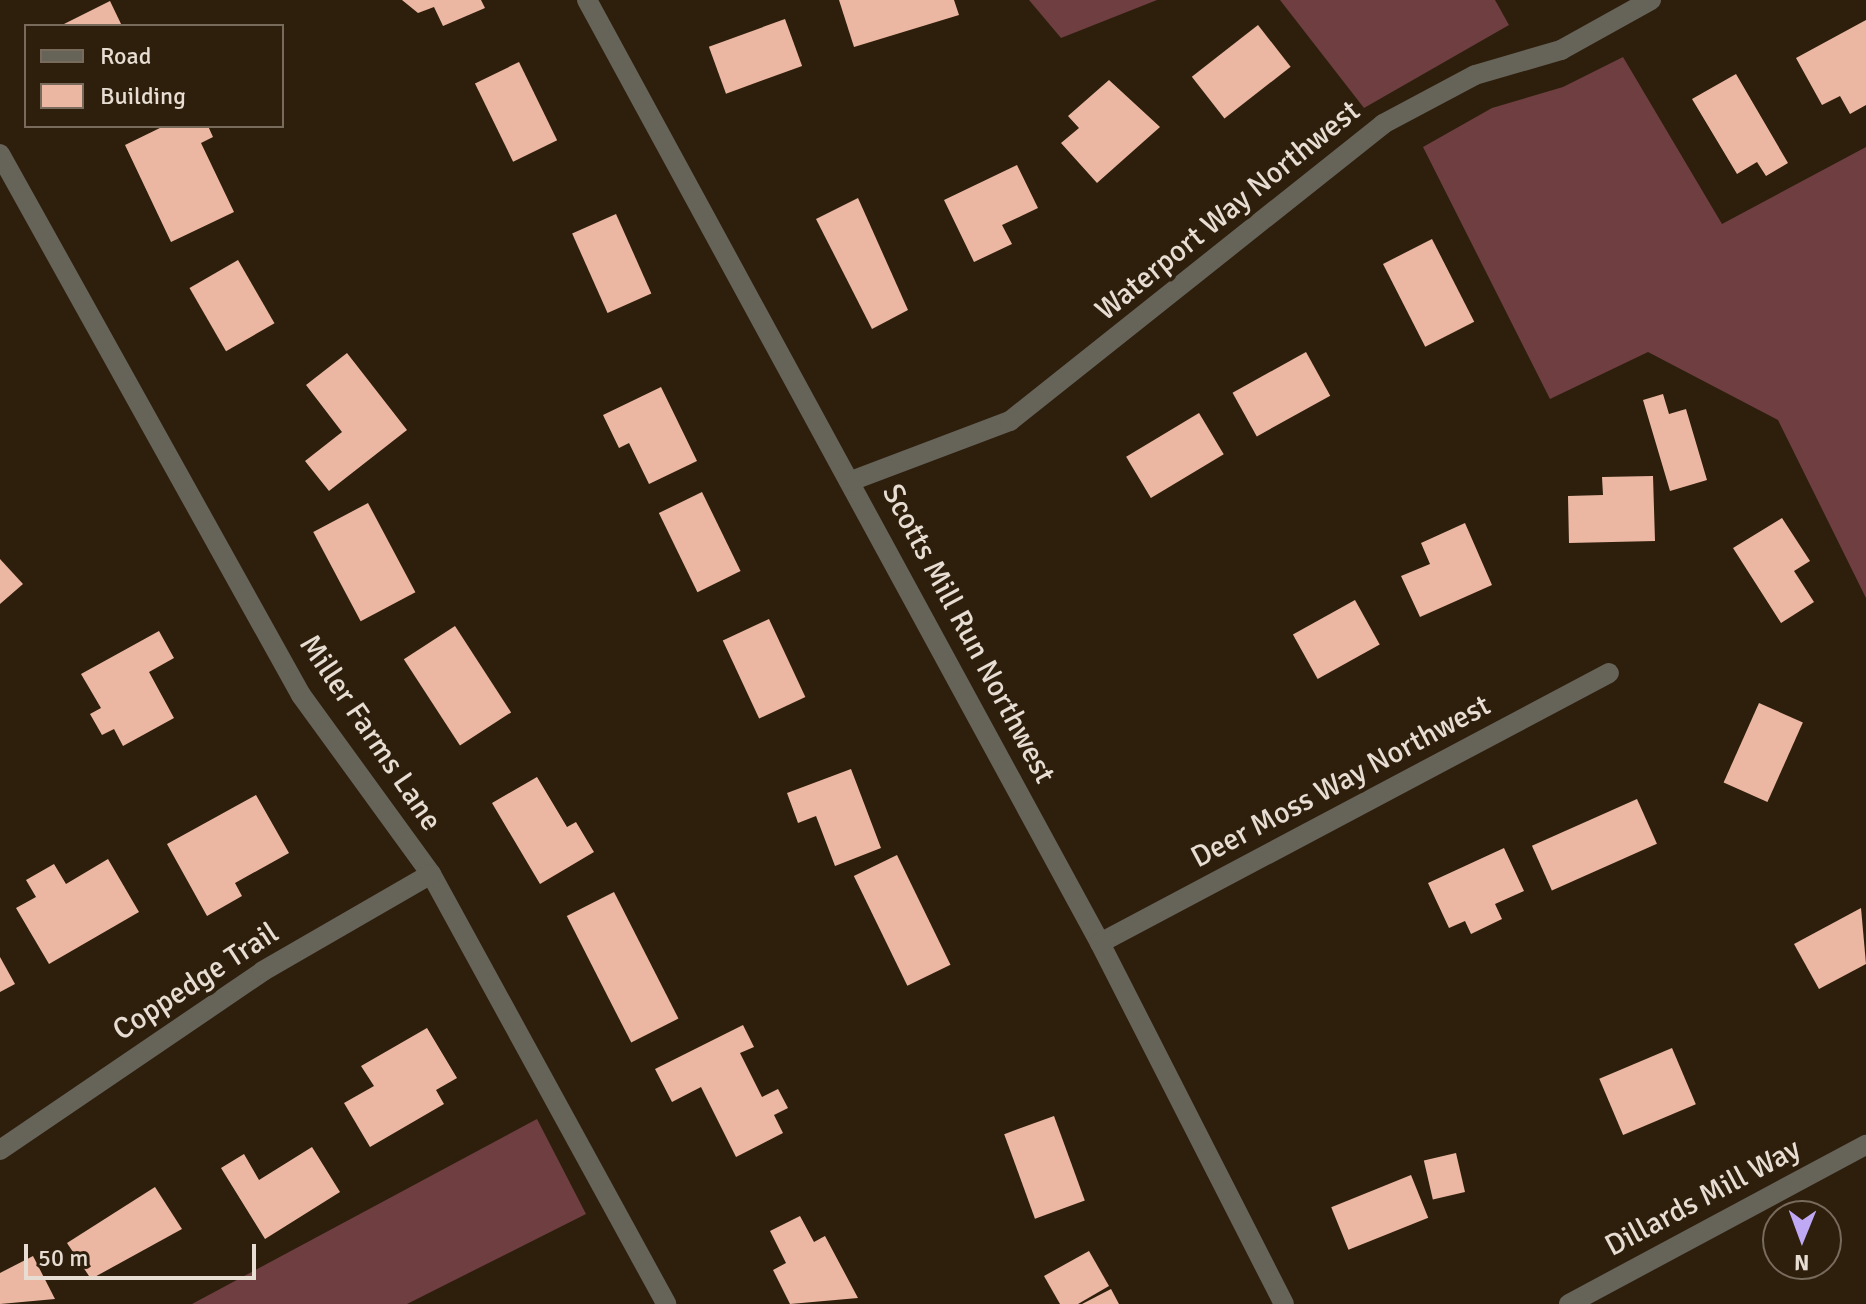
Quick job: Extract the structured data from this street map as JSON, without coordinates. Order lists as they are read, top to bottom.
{
  "streets": {
    "street": [
      "Waterport Way Northwest",
      "Scotts Mill Run Northwest",
      "Miller Farms Lane",
      "Deer Moss Way Northwest",
      "Coppedge Trail",
      "Dillards Mill Way"
    ]
  },
  "crossings": [
    ["Waterport Way Northwest", "Scotts Mill Run Northwest"],
    ["Scotts Mill Run Northwest", "Deer Moss Way Northwest"],
    ["Miller Farms Lane", "Coppedge Trail"]
  ],
  "legend": ["Road", "Building"],
  "scale_bar": "50 m",
  "north": "bottom"
}
